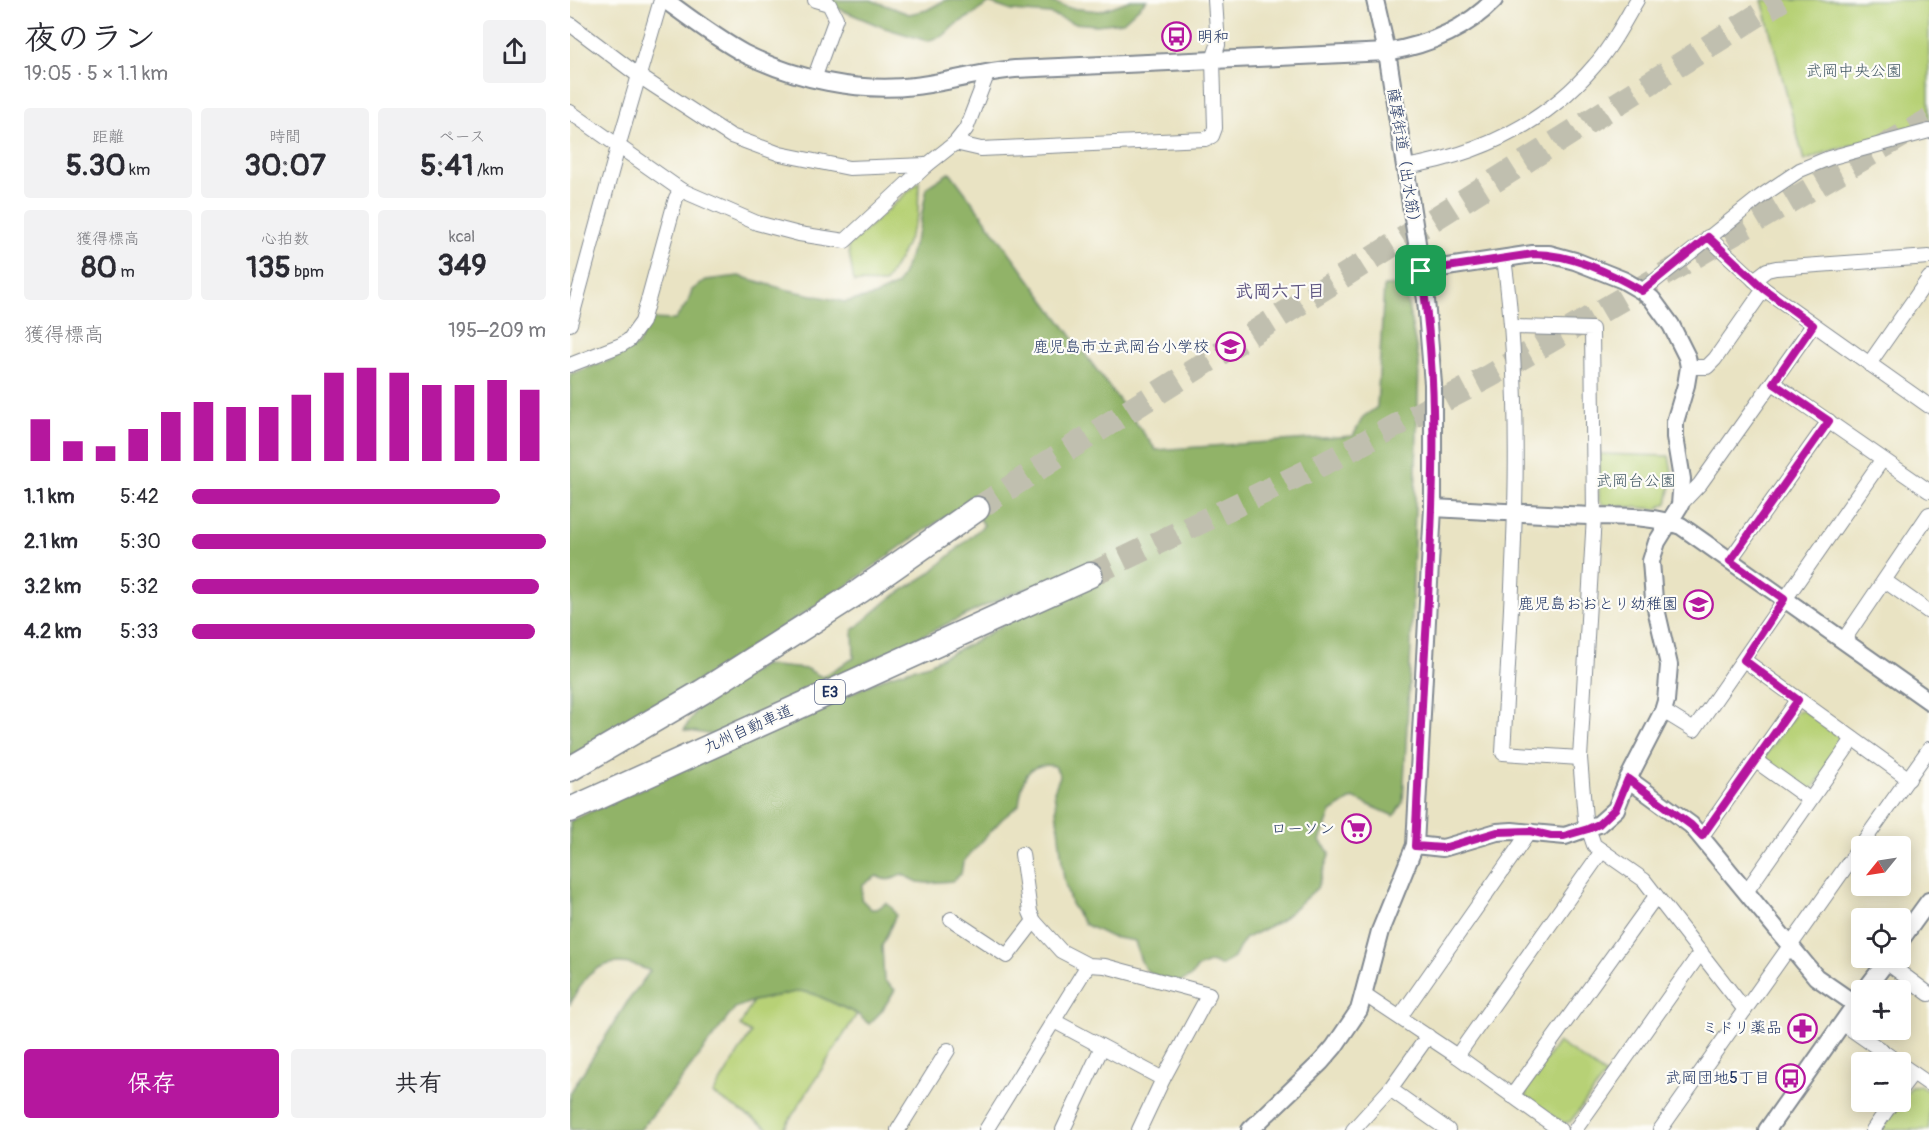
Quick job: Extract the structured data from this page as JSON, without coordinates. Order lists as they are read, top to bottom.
{
  "streets": {
    "highway": ["E3", "九州自動車道"],
    "street": ["薩摩街道（出水筋）"]
  },
  "districts": ["武岡六丁目"],
  "parks": ["武岡中央公園", "武岡台公園"],
  "places": {
    "bus stop": ["明和", "武岡団地5丁目"],
    "school or university": ["鹿児島市立武岡台小学校", "鹿児島おおとり幼稚園"],
    "supermarket": ["ローソン"],
    "pharmacy": ["ミドリ薬品"]
  },
  "north": "bottom left",
  "page": {
    "heading": ["夜のラン", "19:05 · 5 × 1.1 km"],
    "stats": [
      ["距離", "5.30 km"],
      ["時間", "30:07"],
      ["ペース", "5:41 /km"],
      ["獲得標高", "80 m"],
      ["心拍数", "135 bpm"],
      ["kcal", "349"]
    ],
    "chart": ["獲得標高", "195–209 m"],
    "list": [
      {
        "name": "1.1 km",
        "note": "5:42"
      },
      {
        "name": "2.1 km",
        "note": "5:30"
      },
      {
        "name": "3.2 km",
        "note": "5:32"
      },
      {
        "name": "4.2 km",
        "note": "5:33"
      }
    ],
    "map_buttons": ["+", "−"],
    "buttons": ["保存", "共有"]
  }
}
